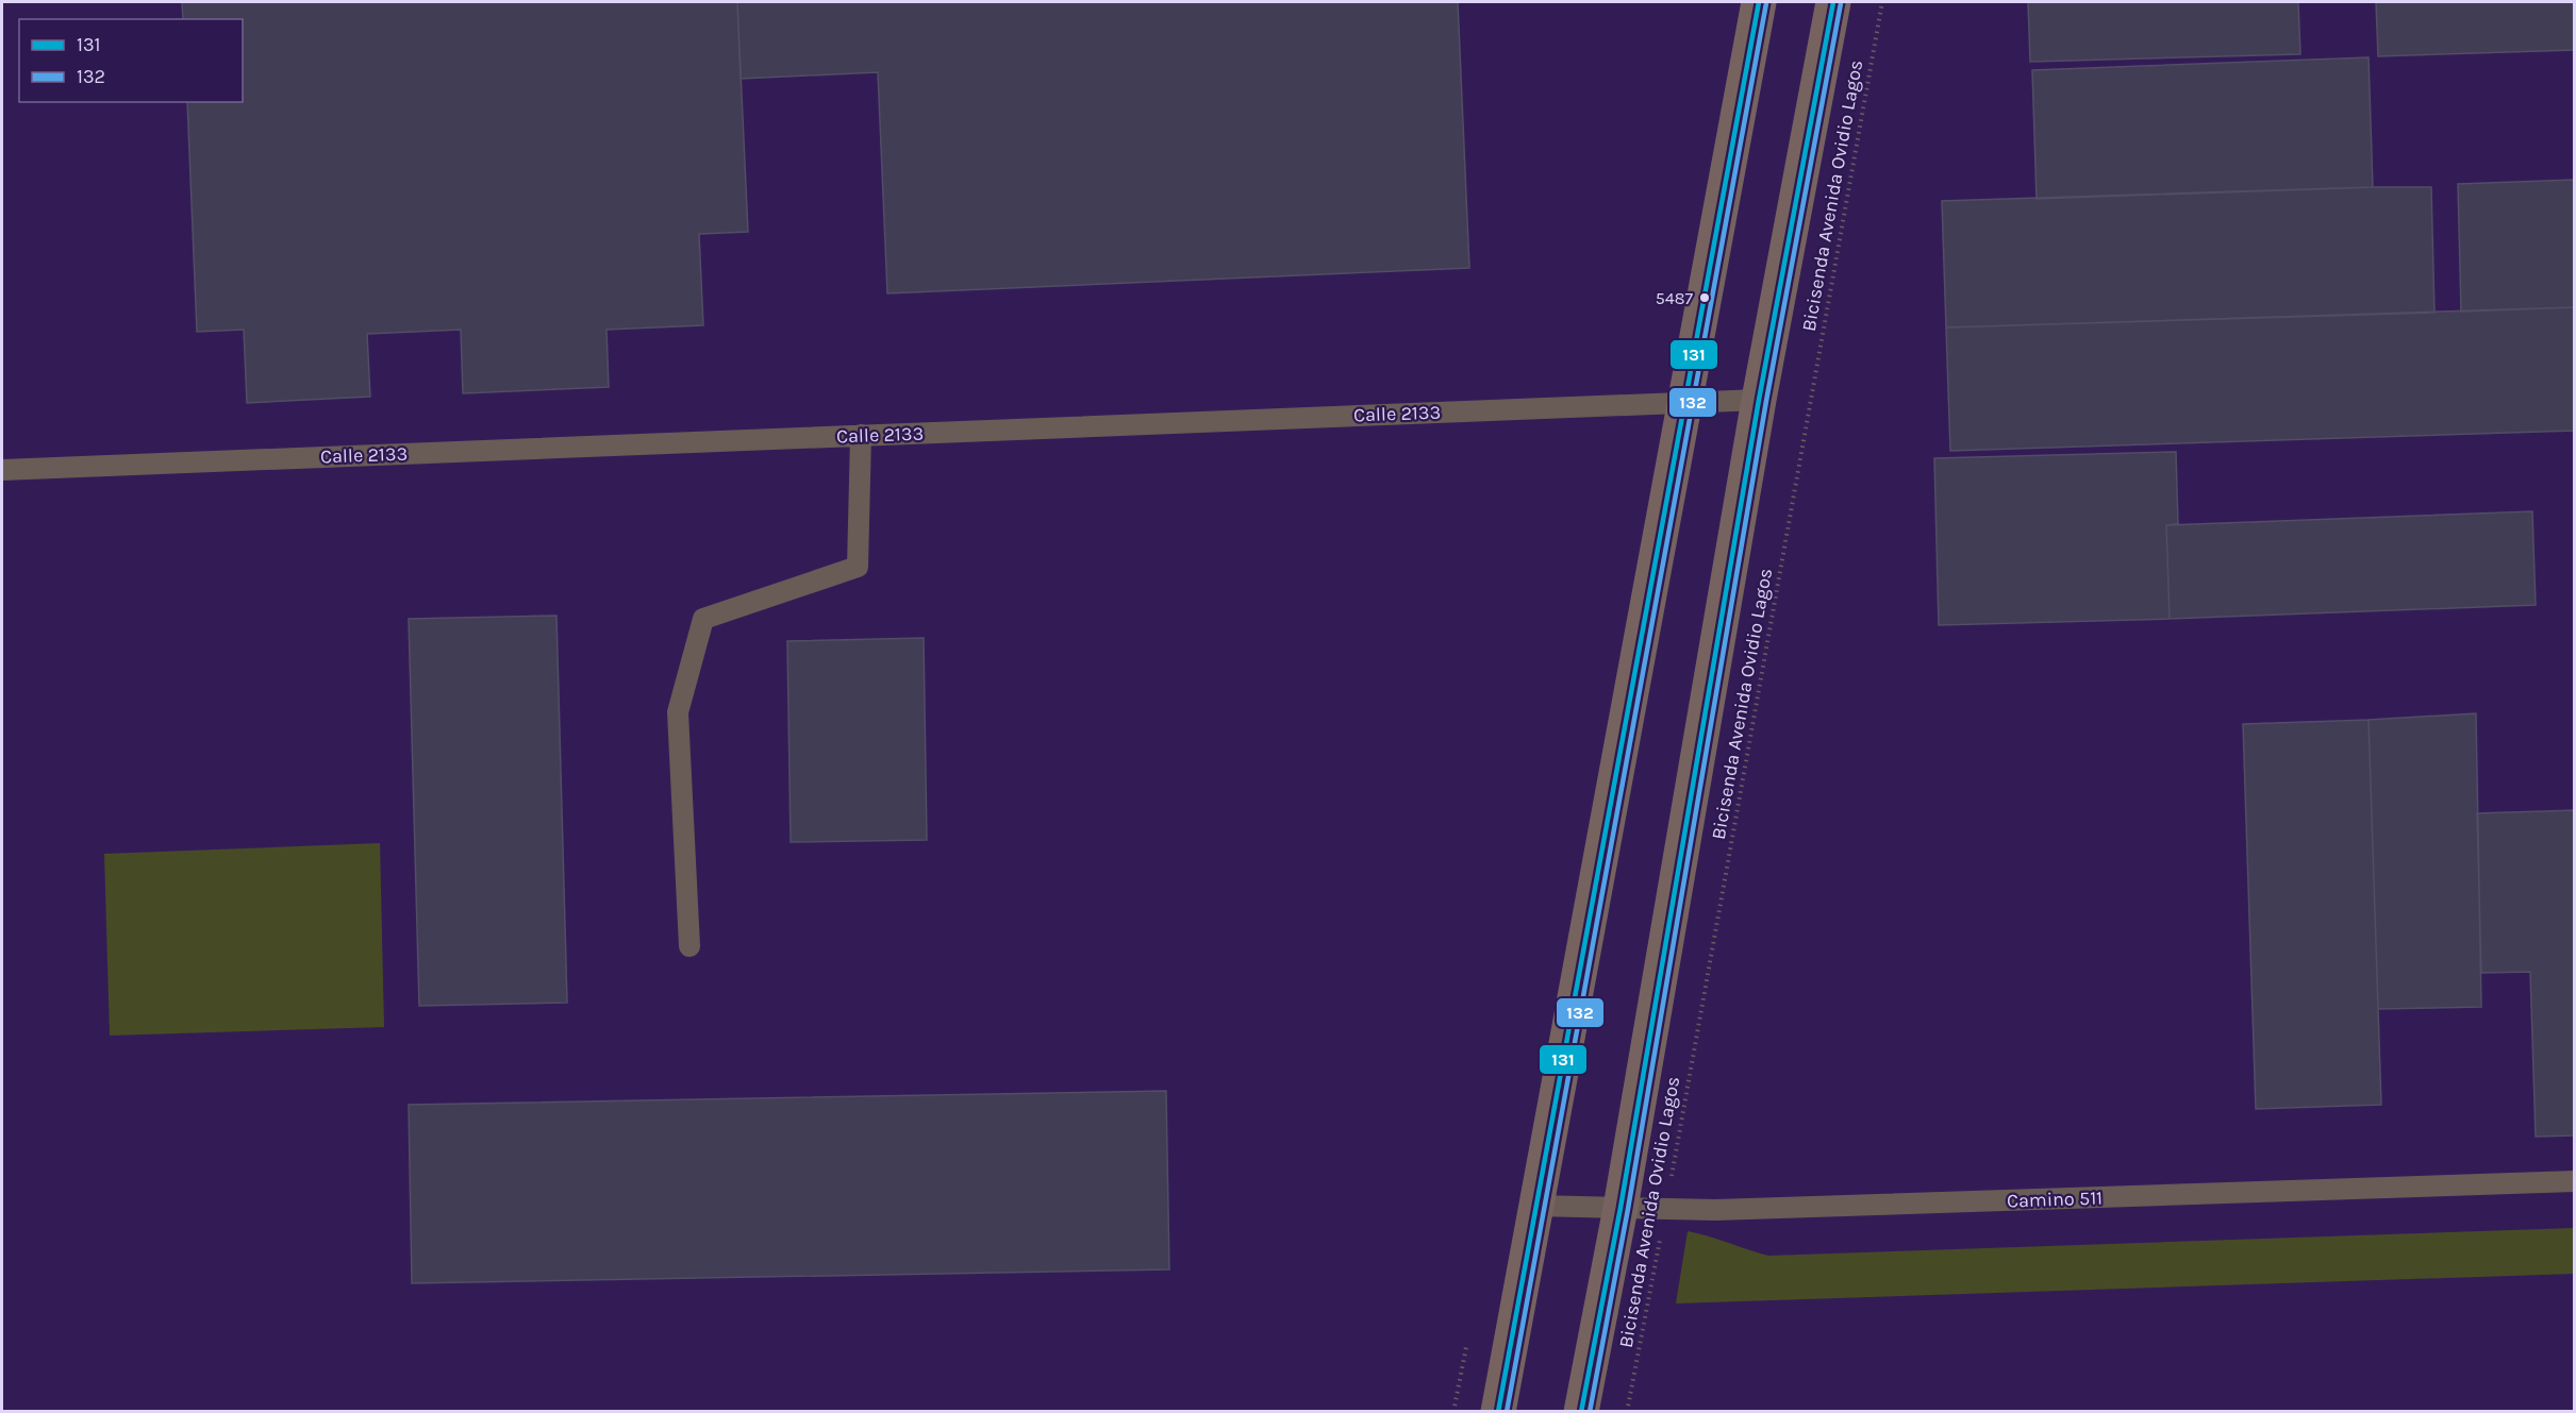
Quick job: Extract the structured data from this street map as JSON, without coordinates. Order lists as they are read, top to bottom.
{
  "streets": {
    "lane": ["Calle 2133", "Camino 511"],
    "path": ["Bicisenda Avenida Ovidio Lagos"]
  },
  "crossings": [
    ["Bicisenda Avenida Ovidio Lagos", "Camino 511"]
  ],
  "places": ["5487"],
  "lines": ["transit line 131", "transit line 132"],
  "legend": ["131", "132"]
}
